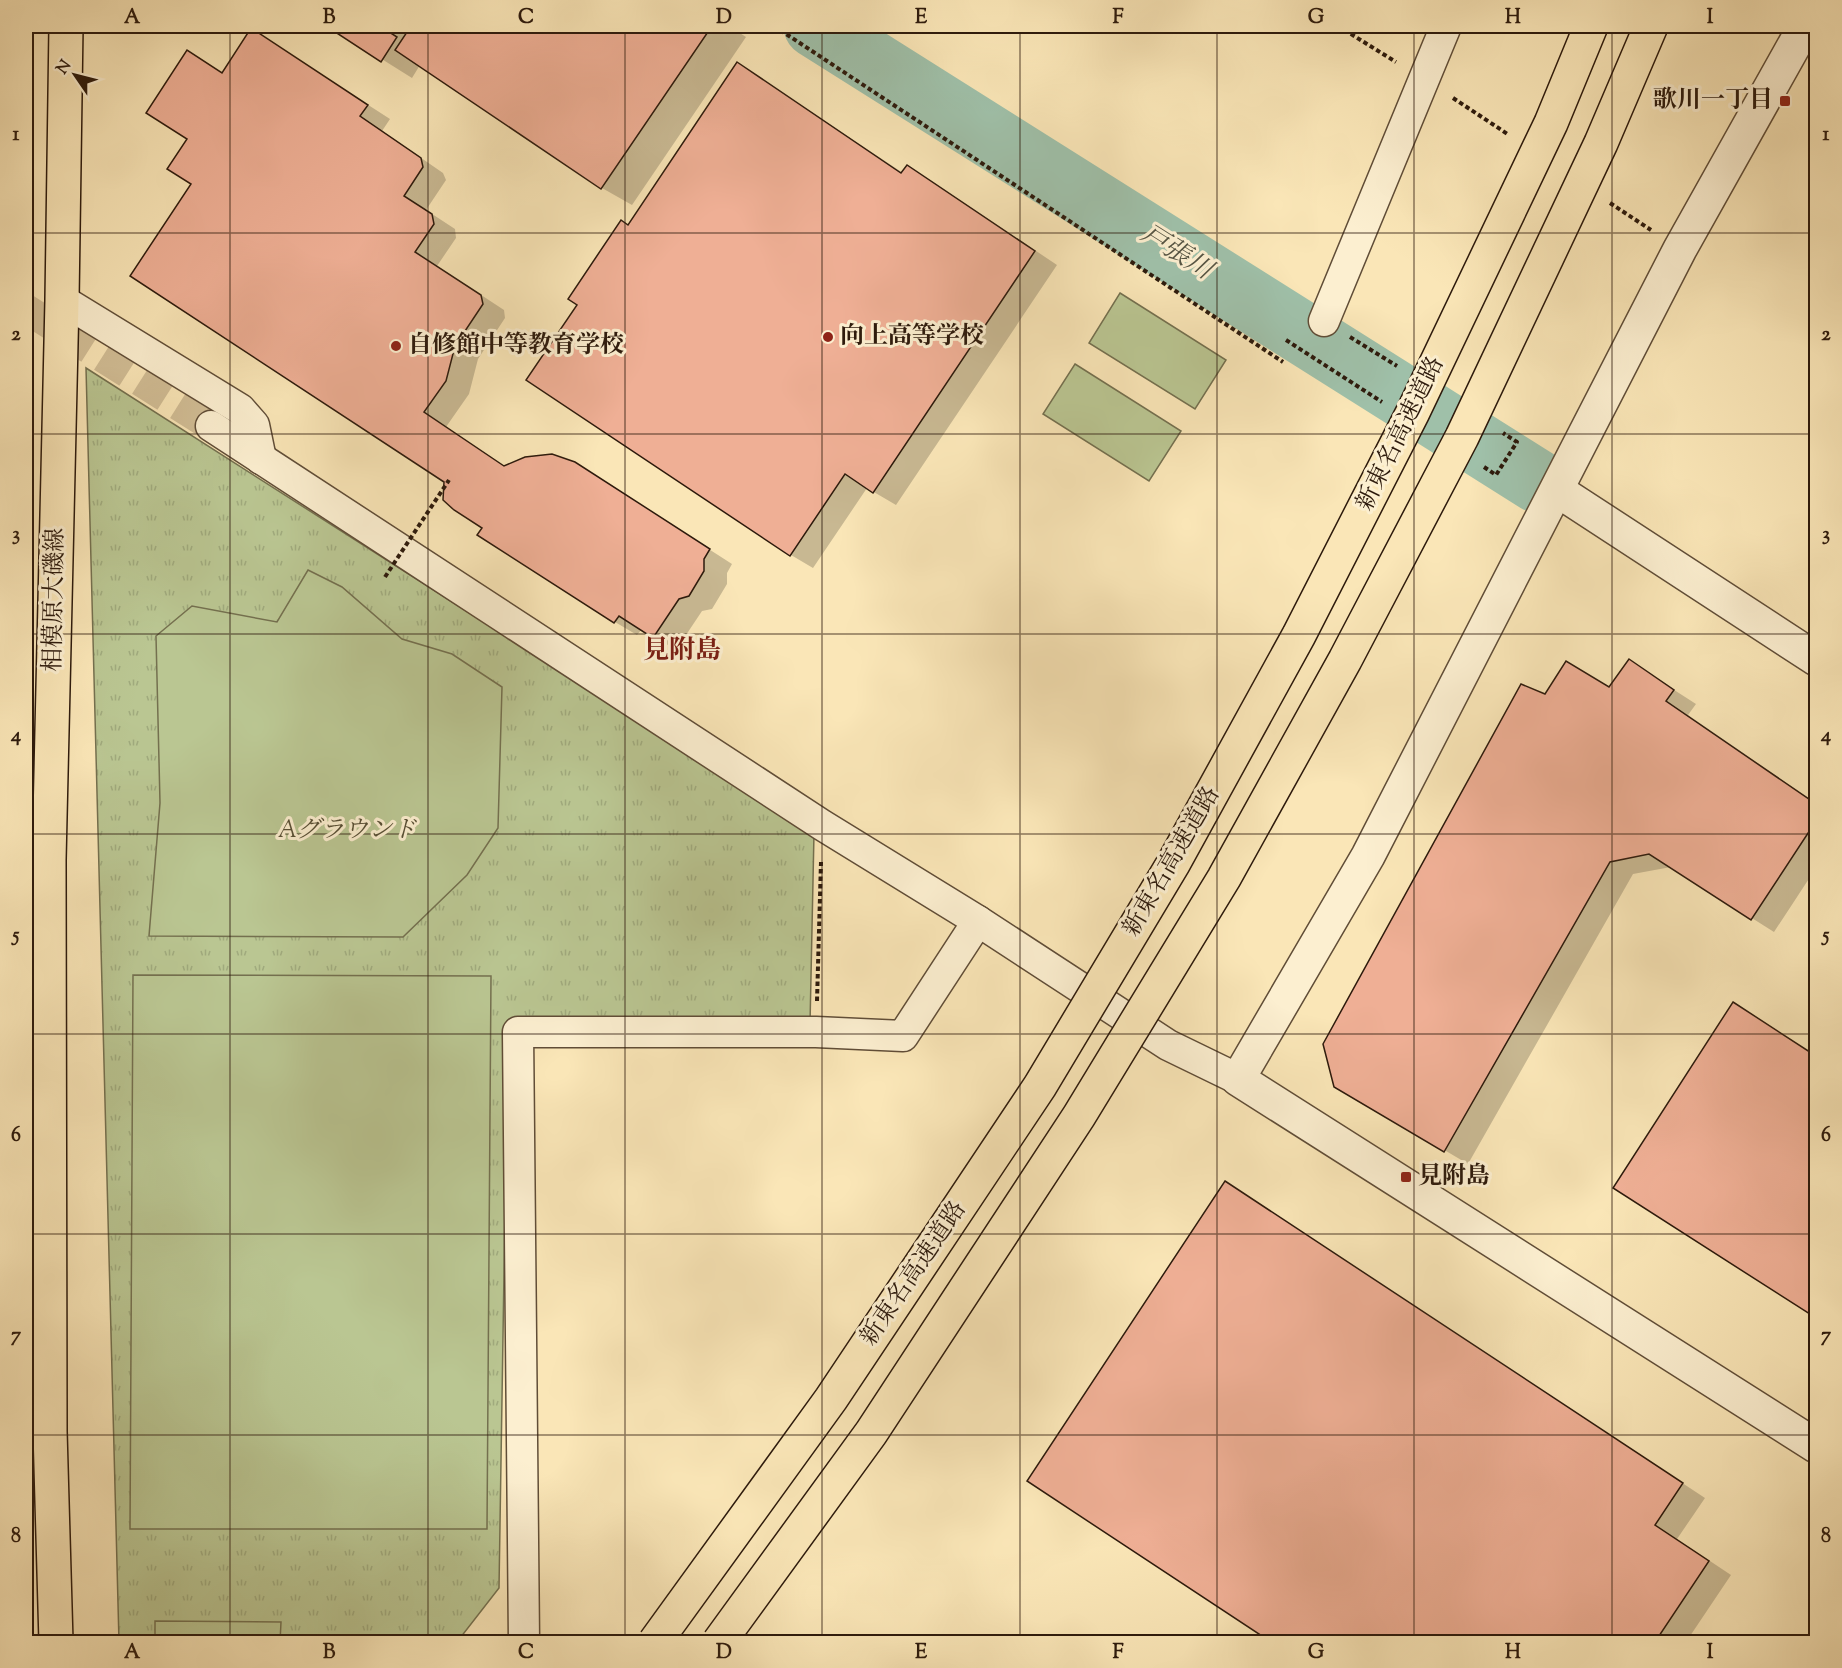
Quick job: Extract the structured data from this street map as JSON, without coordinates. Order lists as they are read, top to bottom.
{
  "streets": {
    "main road": ["新東名高速道路", "相模原大磯線"]
  },
  "districts": ["見附島"],
  "water": ["戸張川"],
  "parks": ["Aグラウンド"],
  "places": {
    "transit": ["歌川一丁目", "見附島"],
    "other": ["向上高等学校", "自修館中等教育学校"]
  },
  "north": "top left",
  "grid": {
    "columns": [
      "A",
      "B",
      "C",
      "D",
      "E",
      "F",
      "G",
      "H",
      "I"
    ],
    "rows": [
      "1",
      "2",
      "3",
      "4",
      "5",
      "6",
      "7",
      "8"
    ]
  }
}
